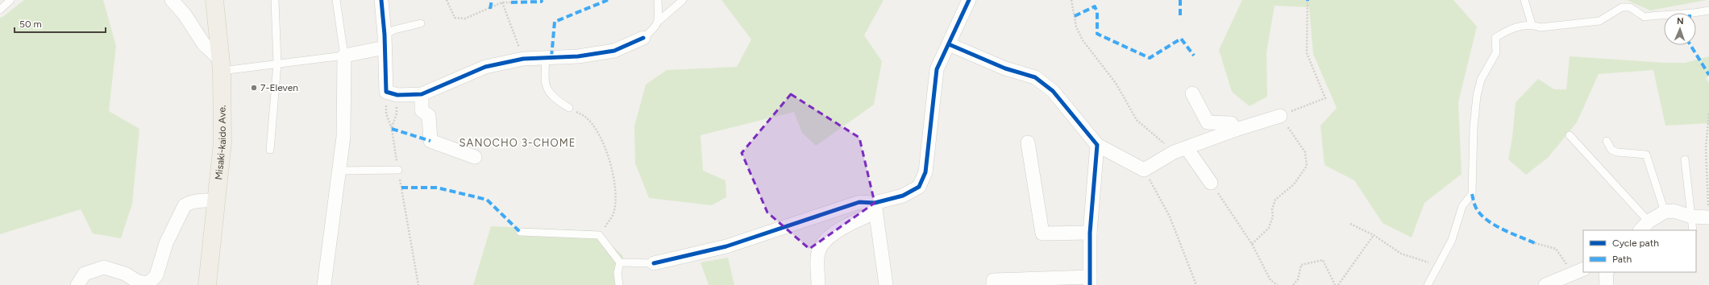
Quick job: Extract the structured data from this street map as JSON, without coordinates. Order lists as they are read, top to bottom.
{
  "streets": {
    "main road": ["Misaki-kaido Ave."]
  },
  "districts": ["SANOCHO 3-CHOME"],
  "places": ["7-Eleven"],
  "legend": ["Cycle path", "Path"],
  "scale_bar": "50 m",
  "north": "top"
}
